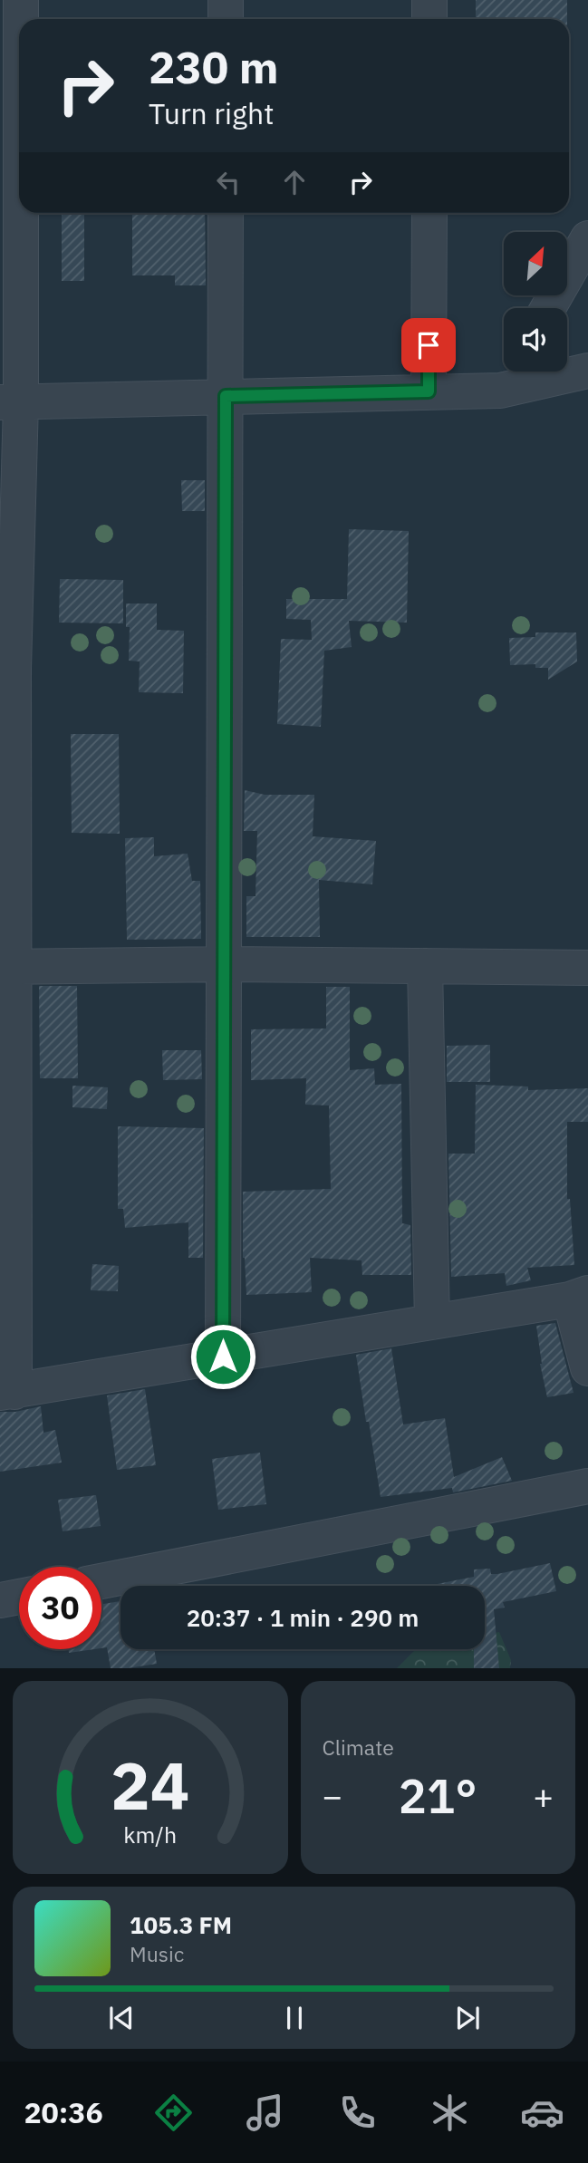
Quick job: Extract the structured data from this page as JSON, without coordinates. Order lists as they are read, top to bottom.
{
  "north": "top right",
  "page": {
    "turn": ["230 m", "Turn right"],
    "limit": "30",
    "trip": "20:37 · 1 min · 290 m",
    "tile": "Climate",
    "heat": ["−", "21°", "+"],
    "song": ["105.3 FM", "Music"],
    "tabs": "20:36",
    "gauge": ["24", "km/h"]
  }
}
